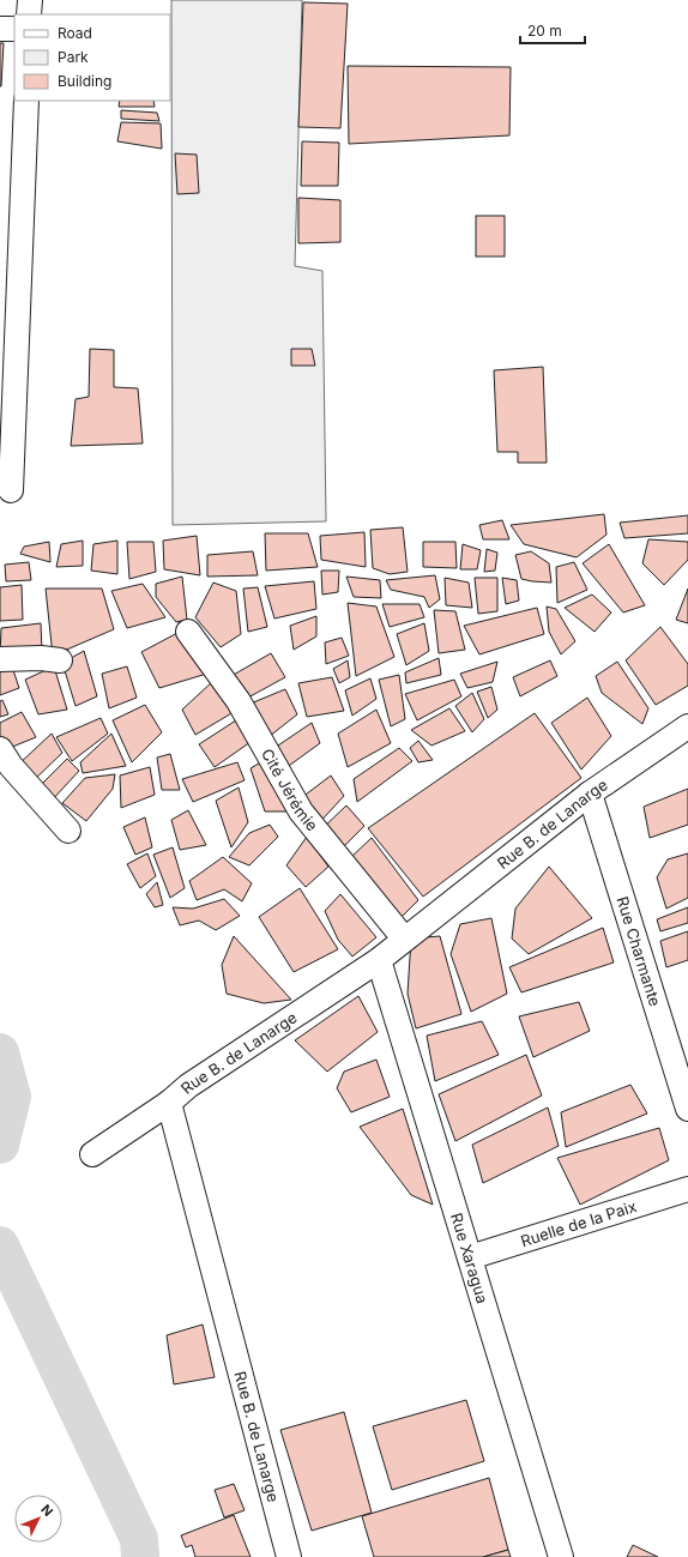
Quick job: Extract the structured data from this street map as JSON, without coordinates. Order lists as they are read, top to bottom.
{
  "streets": {
    "street": [
      "Cité Jérémie",
      "Rue B. de Lanarge",
      "Rue Charmante",
      "Ruelle de la Paix",
      "Rue Xaragua"
    ]
  },
  "crossings": [
    ["Cité Jérémie", "Rue B. de Lanarge"],
    ["Rue B. de Lanarge", "Rue Charmante"],
    ["Rue B. de Lanarge", "Rue Xaragua"],
    ["Ruelle de la Paix", "Rue Xaragua"]
  ],
  "legend": ["Road", "Park", "Building"],
  "scale_bar": "20 m",
  "north": "top right"
}
